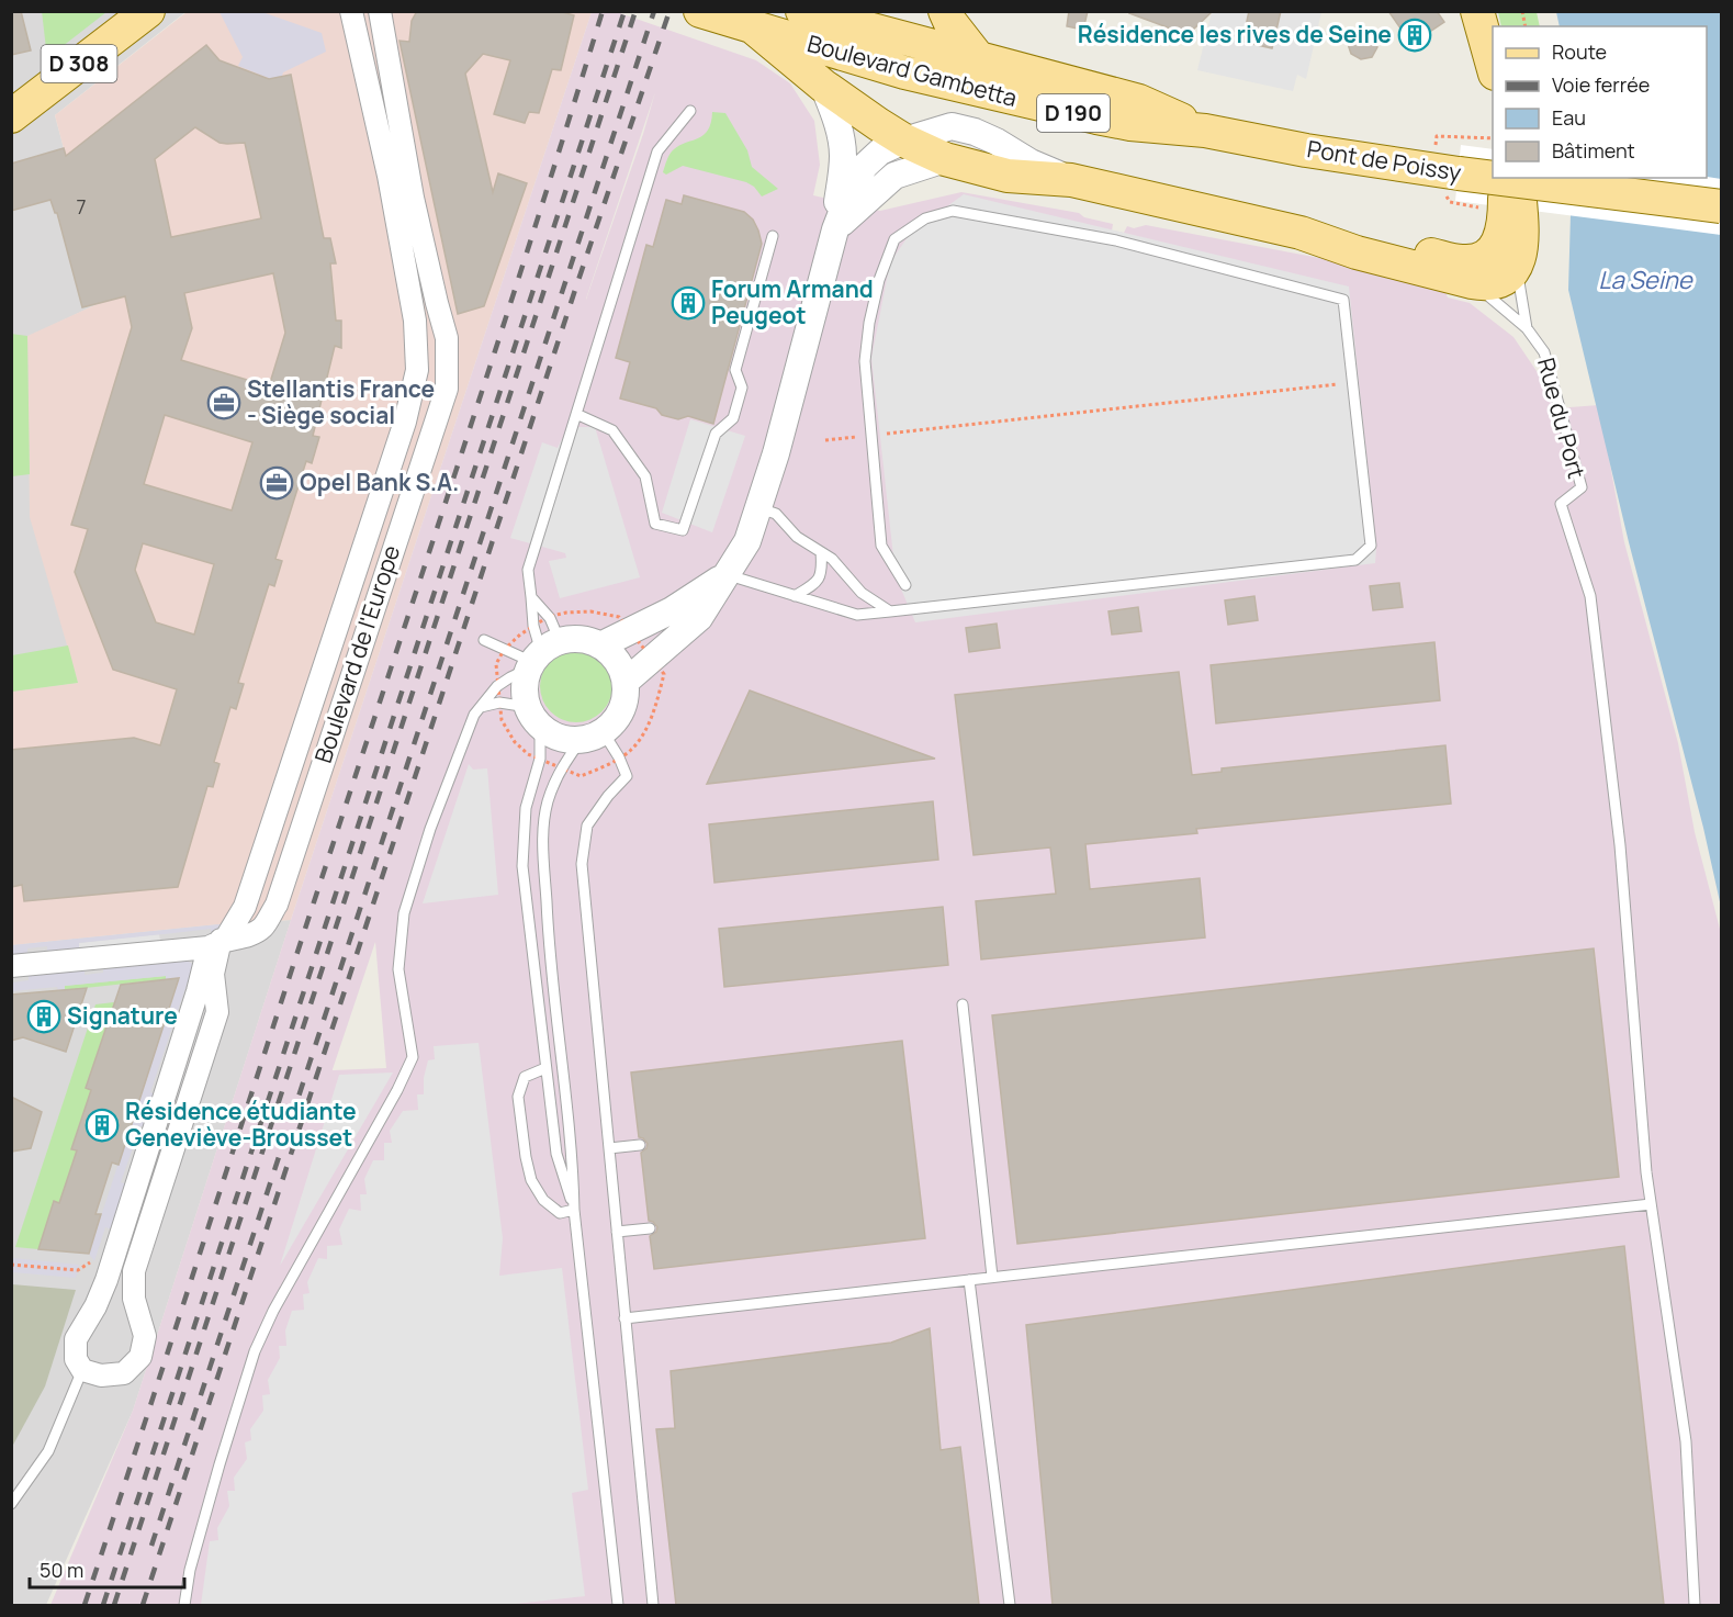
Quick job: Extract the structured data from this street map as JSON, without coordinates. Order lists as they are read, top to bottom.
{
  "streets": {
    "main road": [
      "D 308",
      "Boulevard Gambetta",
      "D 190",
      "Pont de Poissy",
      "Rue du Port"
    ],
    "street": ["Boulevard de l'Europe"]
  },
  "crossings": [
    ["Boulevard Gambetta", "D 190"],
    ["Boulevard Gambetta", "Pont de Poissy"]
  ],
  "water": ["La Seine"],
  "places": {
    "building": [
      "Résidence les rives de Seine",
      "Forum Armand Peugeot",
      "Signature",
      "Résidence étudiante Geneviève-Brousset"
    ],
    "office": ["Stellantis France - Siège social", "Opel Bank S.A."]
  },
  "house_numbers": ["7"],
  "legend": [
    "Route",
    "Voie ferrée",
    "Eau",
    "Bâtiment"
  ],
  "scale_bar": "50 m"
}
